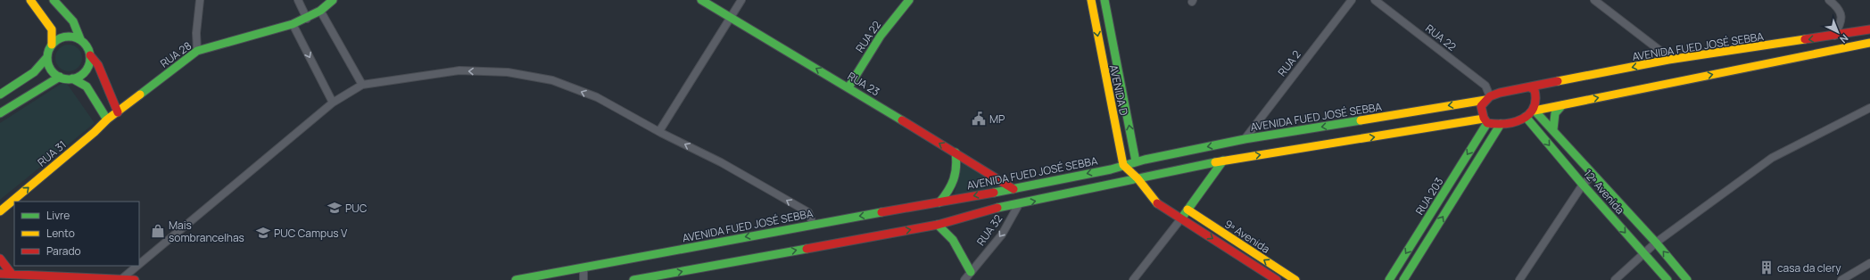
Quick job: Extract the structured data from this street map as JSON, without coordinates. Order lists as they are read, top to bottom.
{
  "streets": {
    "main road": [
      "RUA 22",
      "AVENIDA FUED JOSÉ SEBBA",
      "RUA 28",
      "RUA 23",
      "AVENIDA D",
      "RUA 31",
      "12ª Avenida",
      "RUA 203",
      "9ª Avenida"
    ],
    "street": ["RUA 2", "RUA 32"]
  },
  "crossings": [
    ["RUA 22", "AVENIDA FUED JOSÉ SEBBA"],
    ["RUA 22", "RUA 23"],
    ["AVENIDA FUED JOSÉ SEBBA", "RUA 2"],
    ["AVENIDA FUED JOSÉ SEBBA", "RUA 23"],
    ["AVENIDA FUED JOSÉ SEBBA", "AVENIDA D"],
    ["RUA 28", "RUA 31"]
  ],
  "one_way": ["RUA 23", "RUA 32"],
  "places": {
    "public building": ["MP"],
    "school or university": ["PUC", "PUC Campus V"],
    "shop": ["Mais sombrancelhas"],
    "building": ["casa da clery"]
  },
  "legend": ["Livre", "Lento", "Parado"],
  "north": "bottom right"
}
